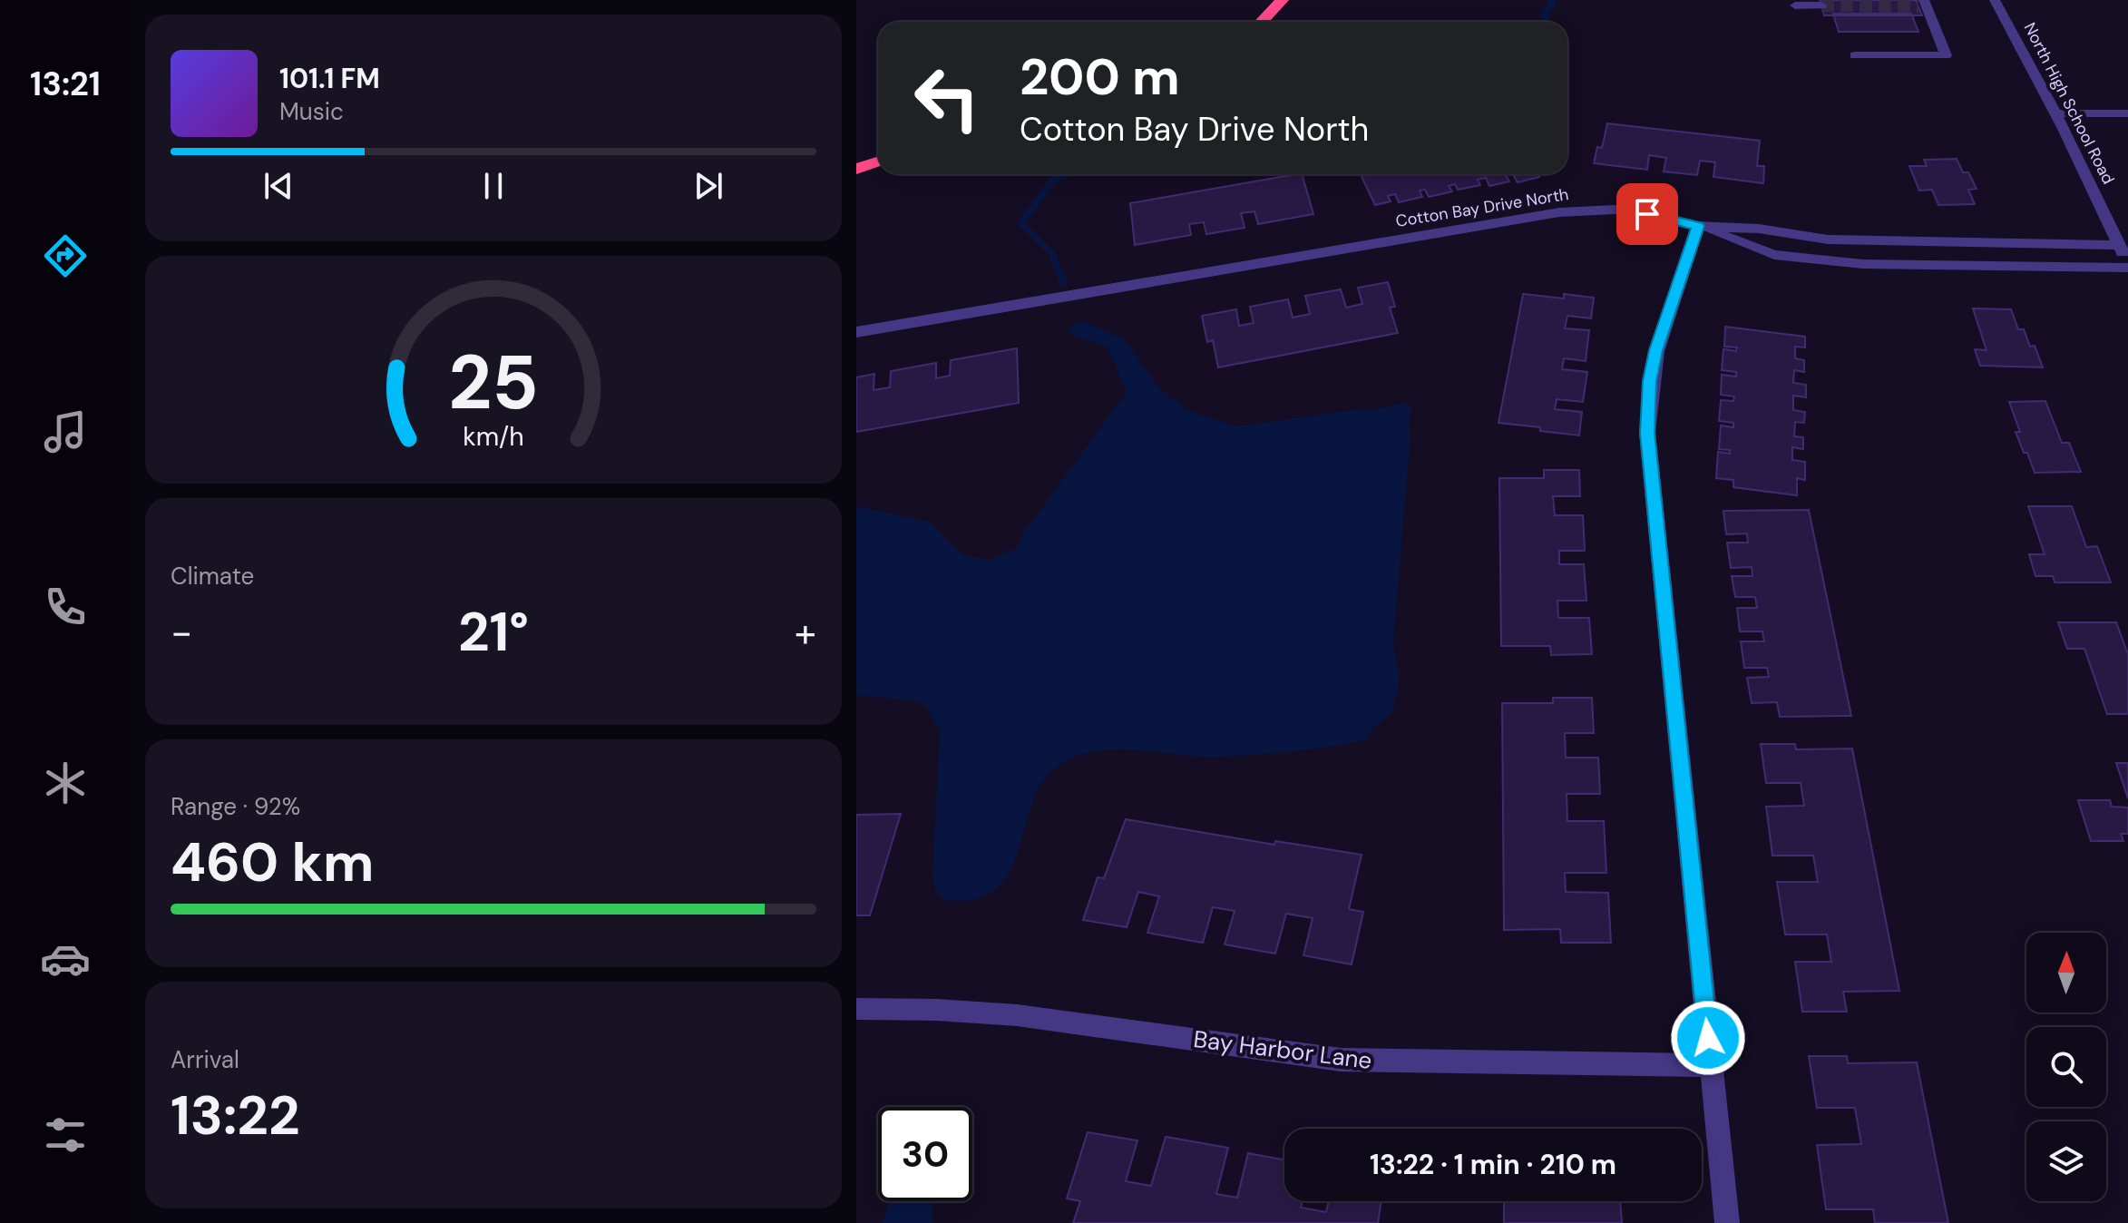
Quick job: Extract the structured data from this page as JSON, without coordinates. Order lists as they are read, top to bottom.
{
  "streets": {
    "street": ["North High School Road", "Cotton Bay Drive North", "Bay Harbor Lane"]
  },
  "crossings": [
    ["North High School Road", "Cotton Bay Drive North"]
  ],
  "north": "top",
  "page": {
    "tabs": "13:21",
    "turn": ["200 m", "Cotton Bay Drive North"],
    "song": ["101.1 FM", "Music"],
    "tile": [
      "Climate",
      ["Range · 92%", "460 km"],
      ["Arrival", "13:22"]
    ],
    "heat": ["−", "21°", "+"],
    "limit": "30",
    "trip": "13:22 · 1 min · 210 m",
    "gauge": ["25", "km/h"]
  }
}
